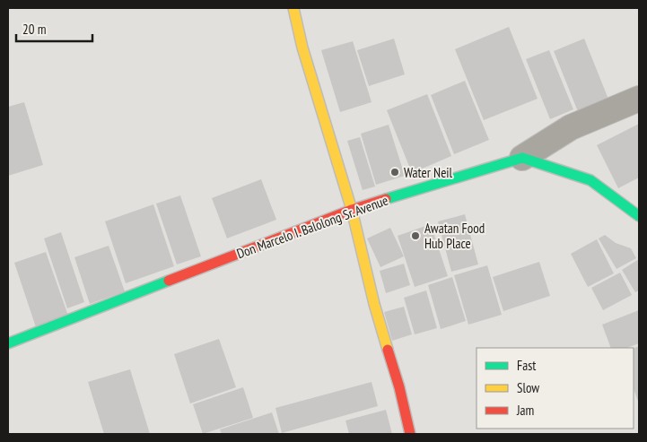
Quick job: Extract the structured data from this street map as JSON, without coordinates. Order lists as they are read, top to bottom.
{
  "streets": {
    "main road": ["Don Marcelo I. Balolong Sr. Avenue"]
  },
  "places": ["Water Neil", "Awatan Food Hub Place"],
  "legend": ["Fast", "Slow", "Jam"],
  "scale_bar": "20 m"
}
